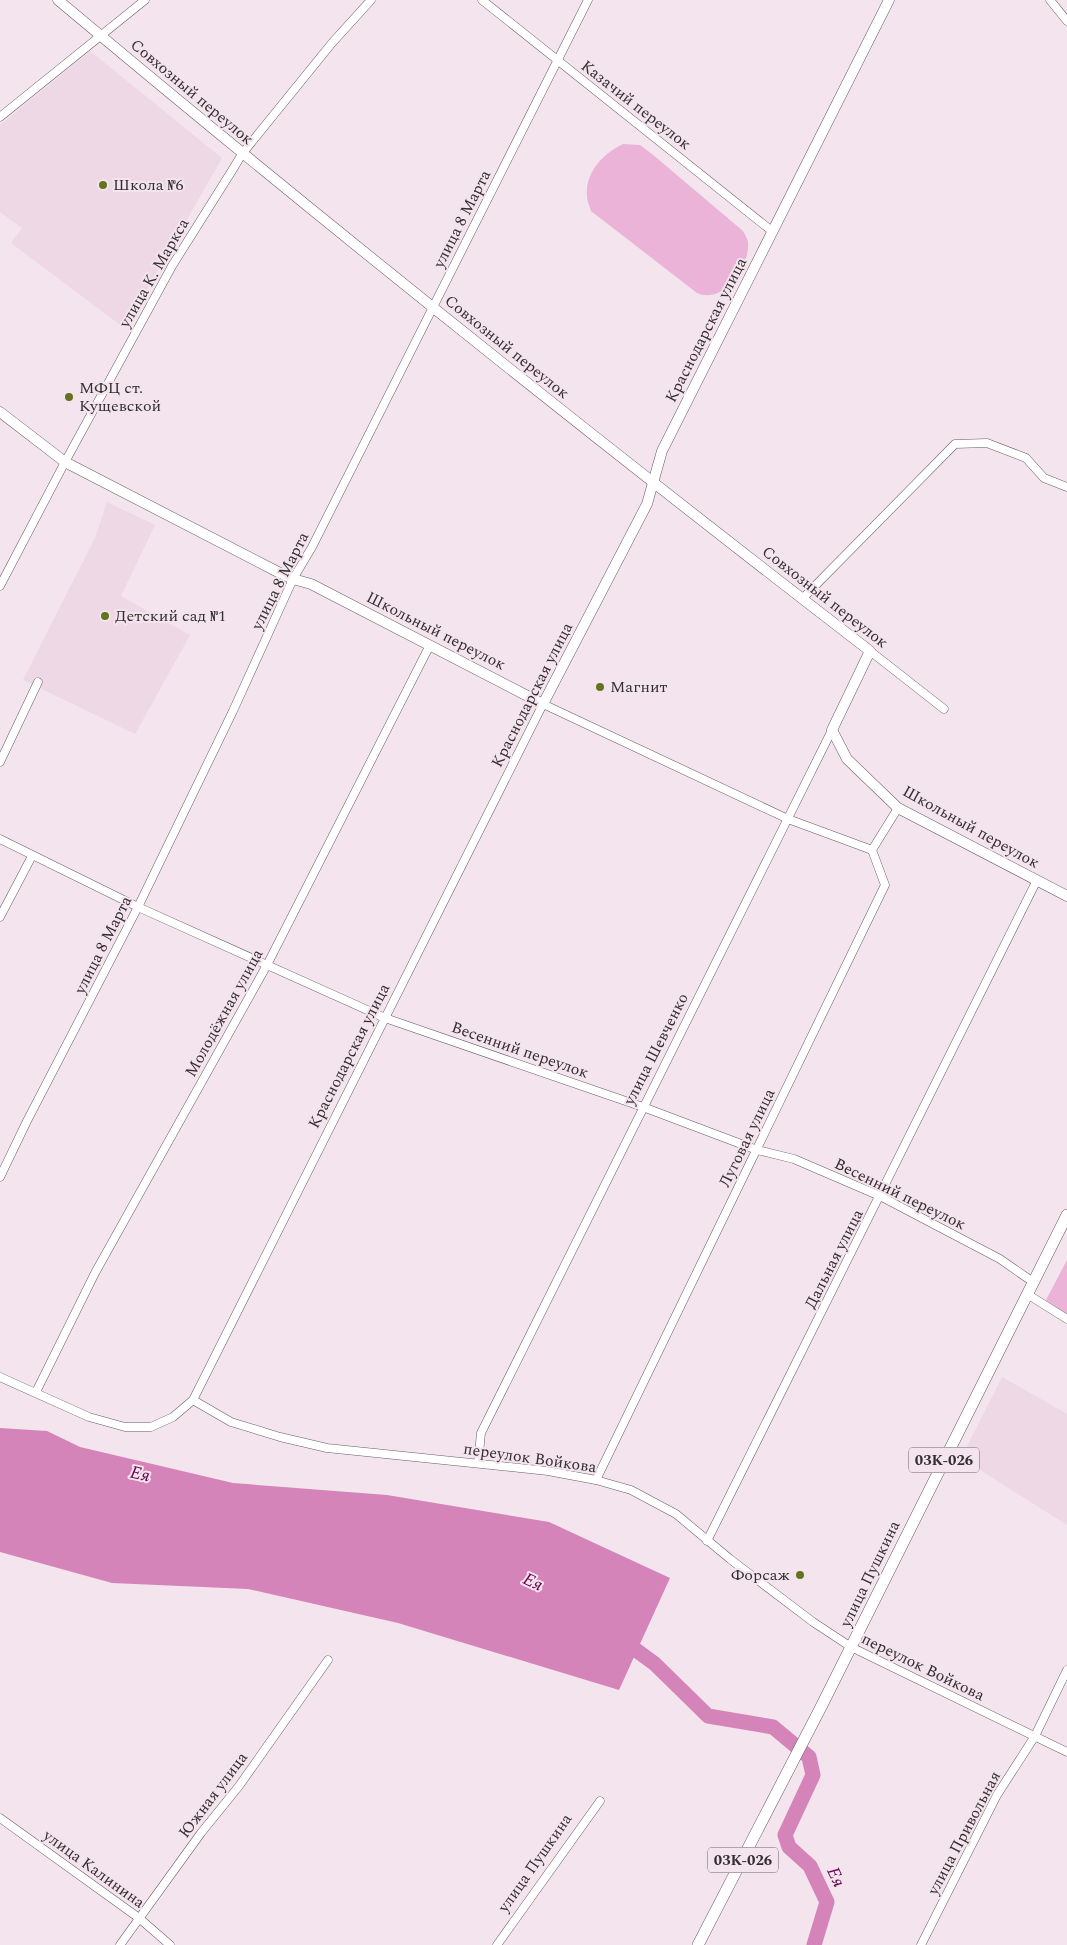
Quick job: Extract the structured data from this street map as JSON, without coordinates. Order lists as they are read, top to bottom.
{
  "streets": {
    "main road": ["03К-026", "улица Пушкина"],
    "street": [
      "Совхозный переулок",
      "Казачий переулок",
      "улица 8 Марта",
      "улица К. Маркса",
      "Краснодарская улица",
      "Школьный переулок",
      "Молодёжная улица",
      "улица Шевченко",
      "Весенний переулок",
      "Луговая улица",
      "Дальная улица",
      "переулок Войкова",
      "Южная улица",
      "улица Привольная",
      "улица Калинина"
    ]
  },
  "crossings": [
    ["Совхозный переулок", "улица 8 Марта"],
    ["Совхозный переулок", "улица К. Маркса"],
    ["Совхозный переулок", "Краснодарская улица"],
    ["Совхозный переулок", "улица Шевченко"],
    ["Казачий переулок", "улица 8 Марта"],
    ["Казачий переулок", "Краснодарская улица"],
    ["улица 8 Марта", "Школьный переулок"],
    ["улица 8 Марта", "Весенний переулок"],
    ["улица К. Маркса", "Школьный переулок"],
    ["Краснодарская улица", "Школьный переулок"],
    ["Краснодарская улица", "Весенний переулок"],
    ["Краснодарская улица", "переулок Войкова"],
    ["Школьный переулок", "Молодёжная улица"],
    ["Школьный переулок", "улица Шевченко"],
    ["Школьный переулок", "Луговая улица"],
    ["Школьный переулок", "Дальная улица"],
    ["Молодёжная улица", "Весенний переулок"],
    ["улица Шевченко", "Весенний переулок"],
    ["улица Шевченко", "переулок Войкова"],
    ["Весенний переулок", "Луговая улица"],
    ["Весенний переулок", "Дальная улица"],
    ["Весенний переулок", "улица Пушкина"],
    ["Луговая улица", "переулок Войкова"],
    ["Дальная улица", "переулок Войкова"],
    ["переулок Войкова", "улица Пушкина"],
    ["переулок Войкова", "улица Привольная"],
    ["Южная улица", "улица Калинина"]
  ],
  "water": ["Ея"],
  "places": [
    "Школа №6",
    "МФЦ ст. Кущевской",
    "Детский сад №1",
    "Магнит",
    "Форсаж"
  ]
}
